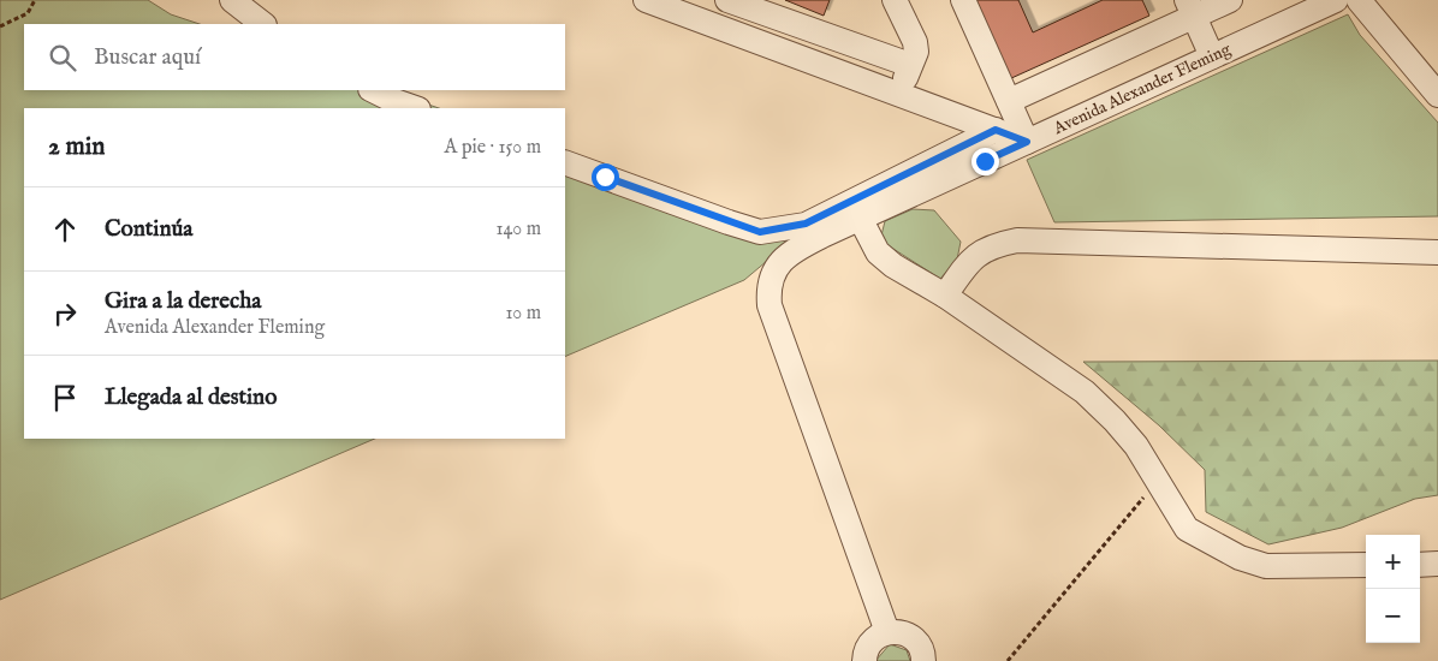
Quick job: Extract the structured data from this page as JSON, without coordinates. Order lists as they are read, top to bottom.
{
  "streets": {
    "street": ["Avenida Alexander Fleming"]
  },
  "page": {
    "search": "Buscar aquí",
    "heading": ["2 min", "A pie · 150 m"],
    "list": [
      ["Continúa", "140 m"],
      ["Gira a la derecha", "Avenida Alexander Fleming", "10 m"],
      "Llegada al destino"
    ],
    "map_buttons": ["+", "−"]
  }
}
